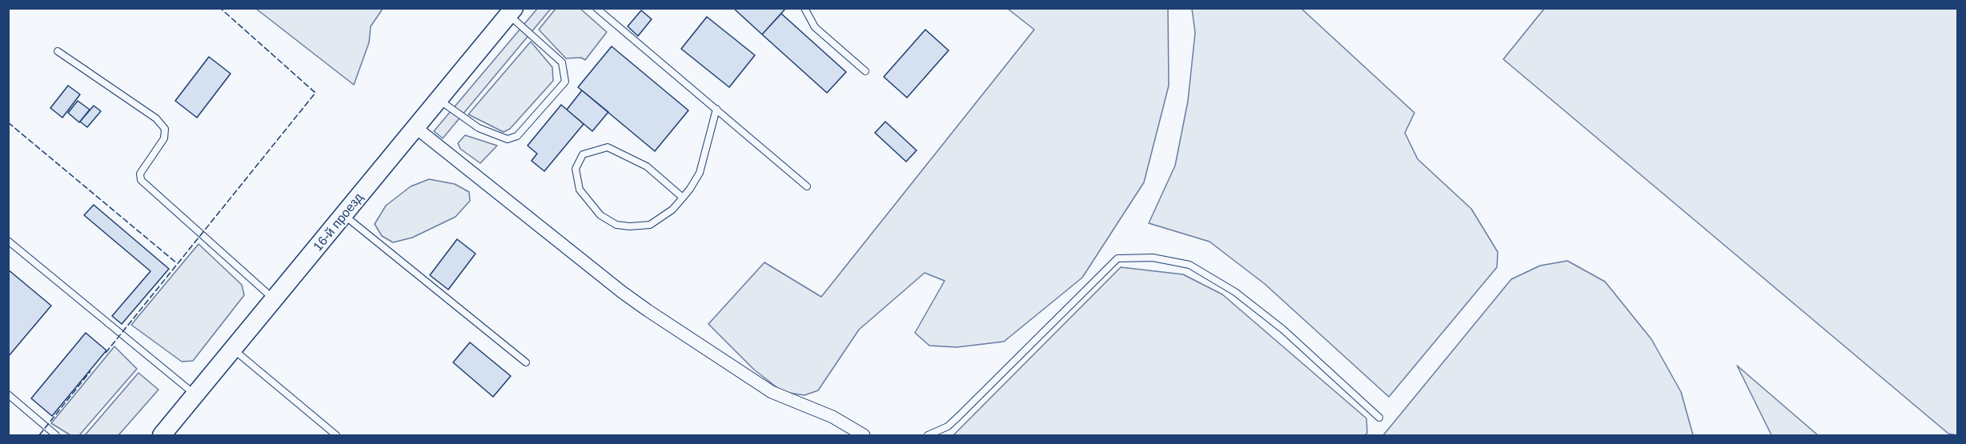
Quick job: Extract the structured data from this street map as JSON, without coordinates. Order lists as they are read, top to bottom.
{
  "streets": {
    "street": ["16-й проезд"]
  }
}
